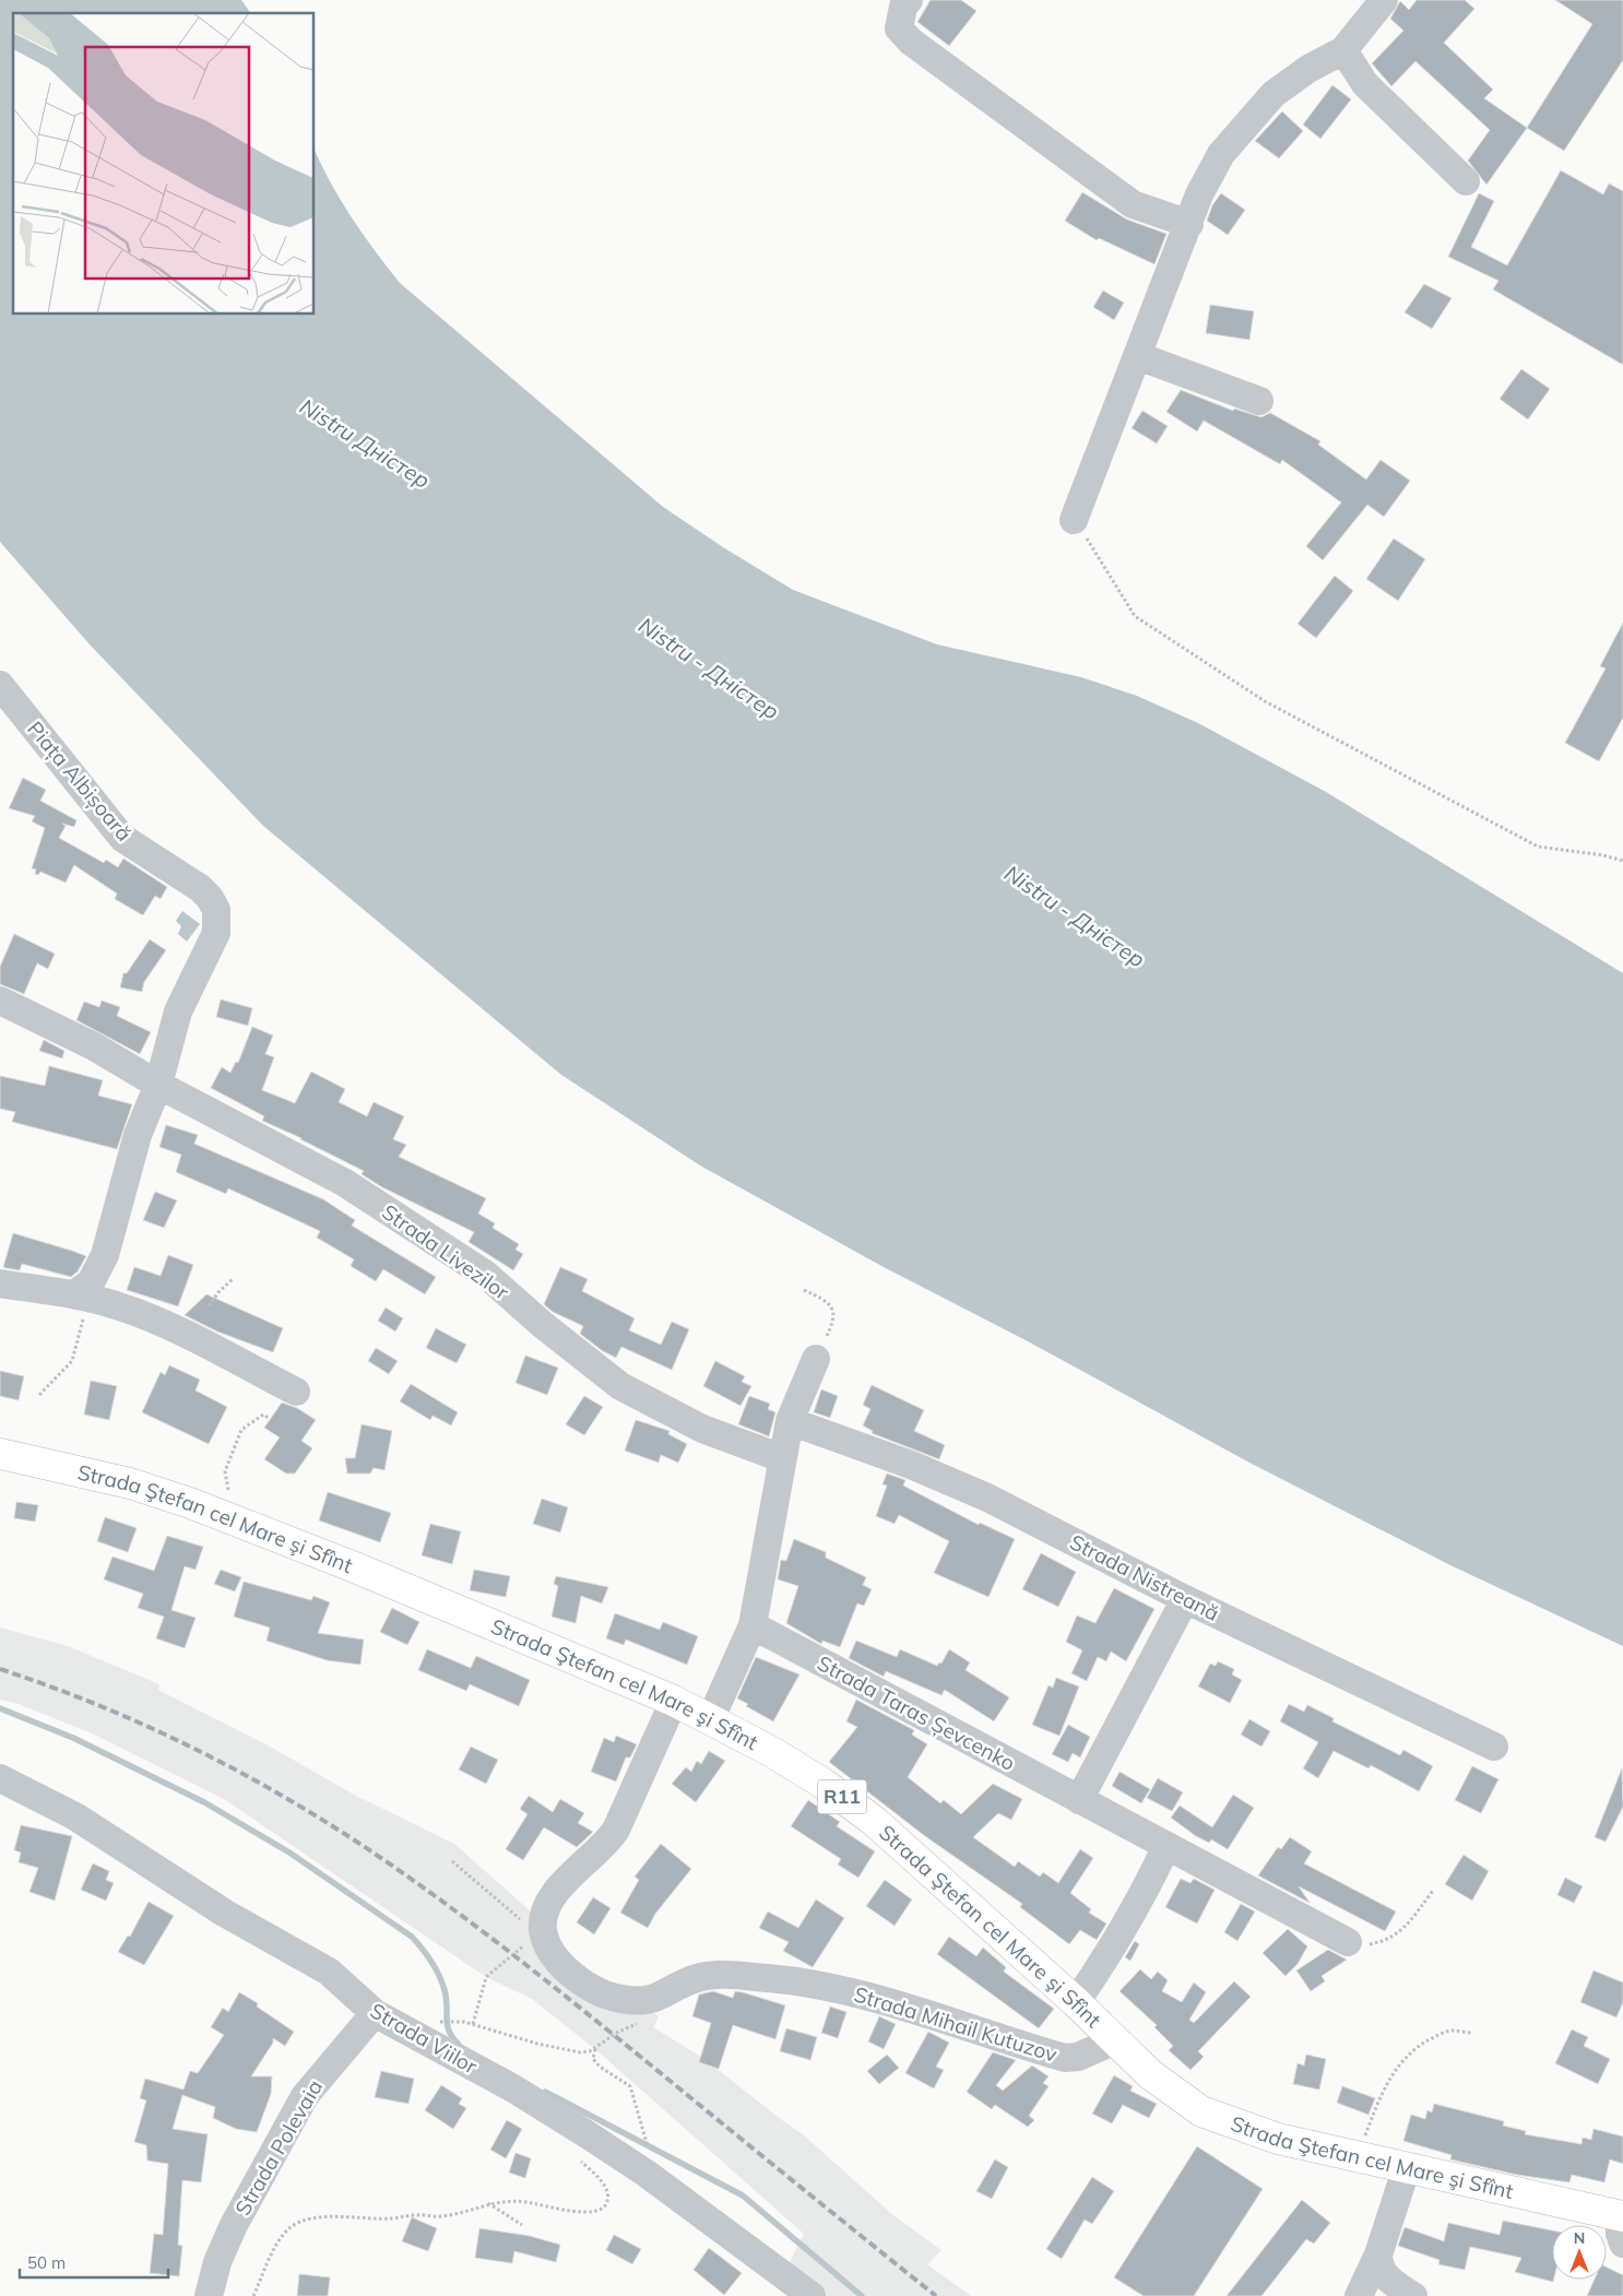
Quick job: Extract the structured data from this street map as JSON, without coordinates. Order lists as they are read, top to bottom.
{
  "streets": {
    "main road": ["Strada Ştefan cel Mare şi Sfînt", "R11"],
    "street": [
      "Piața Albișoară",
      "Strada Livezilor",
      "Strada Nistreană",
      "Strada Taras Șevcenko",
      "Strada Mihail Kutuzov",
      "Strada Viilor",
      "Strada Polevaia"
    ]
  },
  "crossings": [
    ["Piața Albișoară", "Strada Livezilor"],
    ["Strada Ştefan cel Mare şi Sfînt", "Strada Mihail Kutuzov"],
    ["Strada Viilor", "Strada Polevaia"]
  ],
  "water": ["Nistru Дністер", "Nistru - Дністер"],
  "scale_bar": "50 m",
  "north": "top"
}
